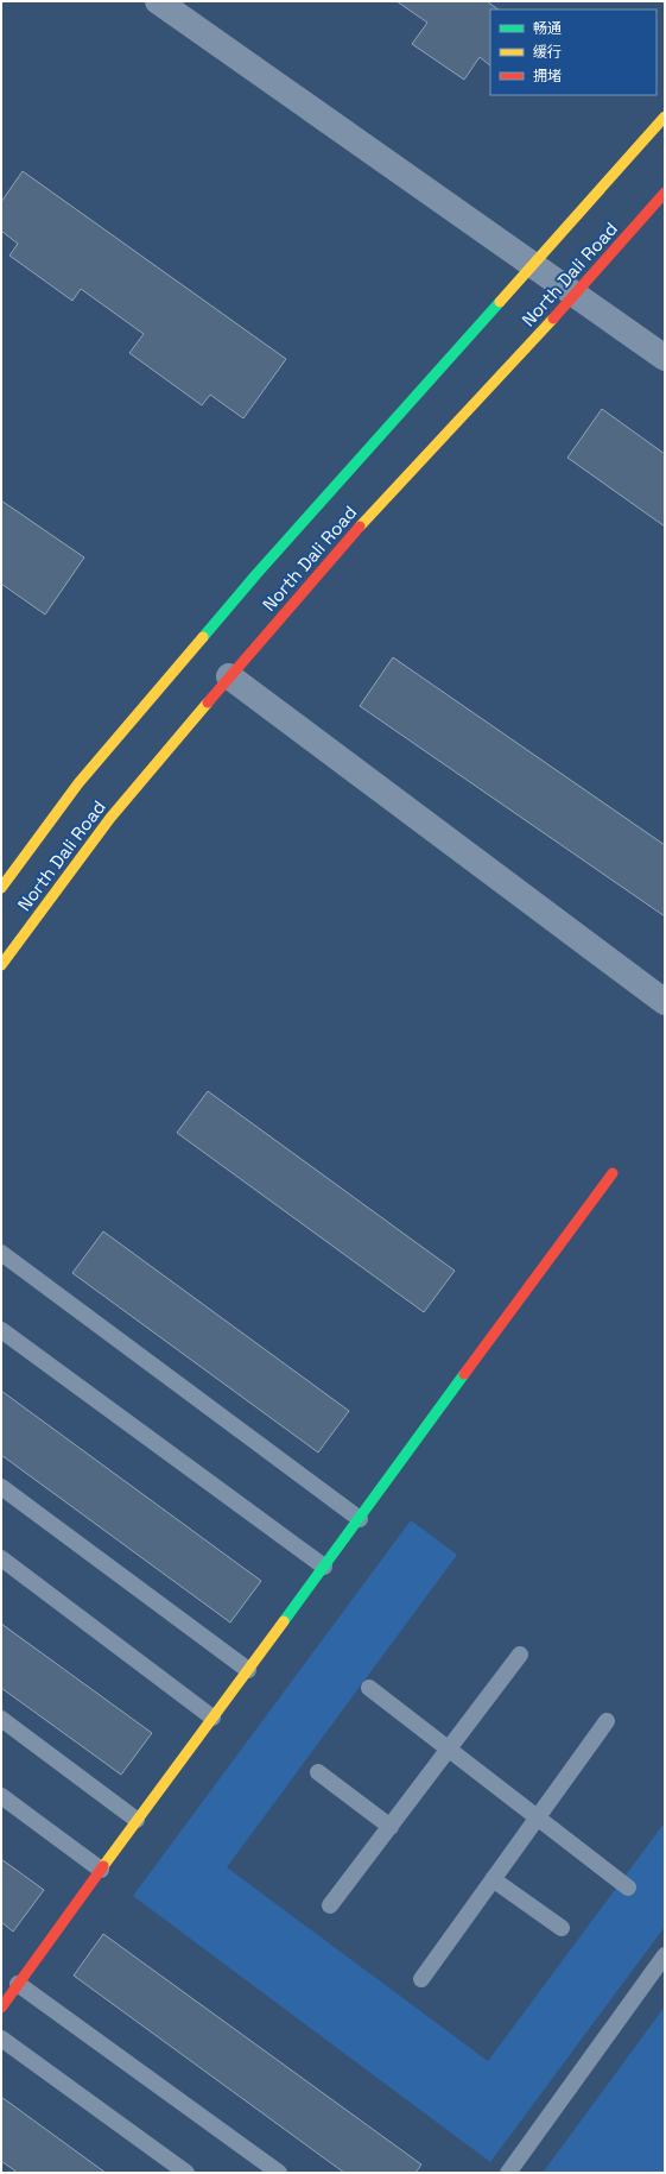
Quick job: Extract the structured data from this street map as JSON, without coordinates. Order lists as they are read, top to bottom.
{
  "streets": {
    "main road": ["North Dali Road"]
  },
  "legend": ["畅通", "缓行", "拥堵"]
}
